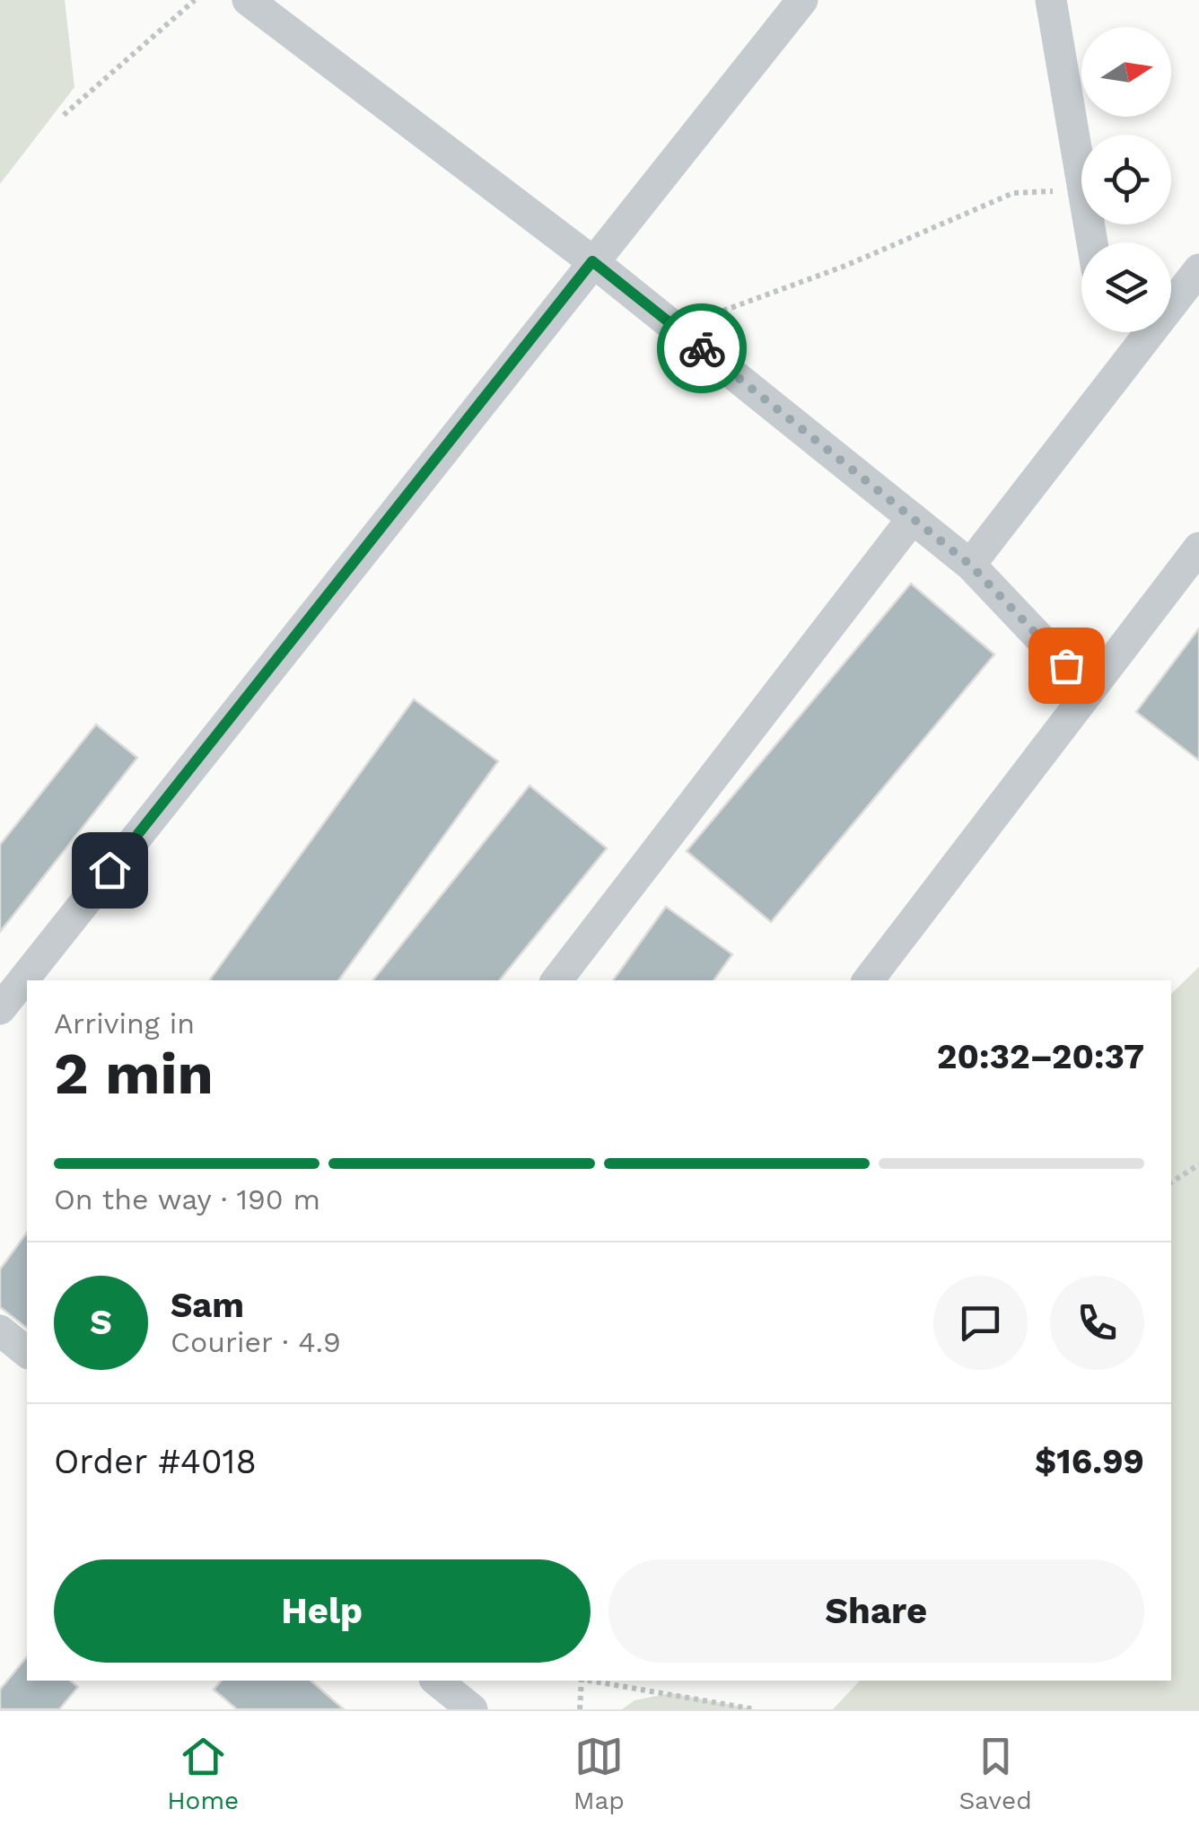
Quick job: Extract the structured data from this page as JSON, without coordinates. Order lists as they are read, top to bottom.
{
  "north": "right",
  "page": {
    "heading": ["2 min", "Arriving in", "20:32–20:37"],
    "panel": [
      "Sam",
      "Courier · 4.9",
      "Order #4018",
      "$16.99"
    ],
    "bar": "On the way · 190 m",
    "round": "S",
    "buttons": ["Help", "Share"],
    "tabs": ["Home", "Map", "Saved"]
  }
}
